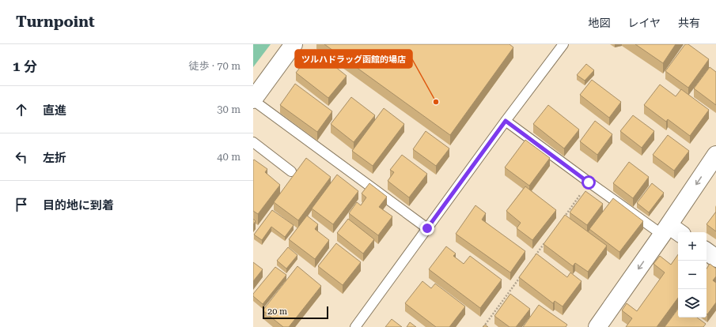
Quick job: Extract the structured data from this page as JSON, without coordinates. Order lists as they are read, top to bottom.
{
  "places": ["ツルハドラッグ函館的場店"],
  "scale_bar": "20 m",
  "page": {
    "header": "Turnpoint",
    "nav": ["地図", "レイヤ", "共有"],
    "heading": ["1 分", "徒歩 · 70 m"],
    "list": [
      ["直進", "30 m"],
      ["左折", "40 m"],
      "目的地に到着"
    ],
    "map_buttons": ["+", "−"],
    "scale": "20 m"
  }
}
